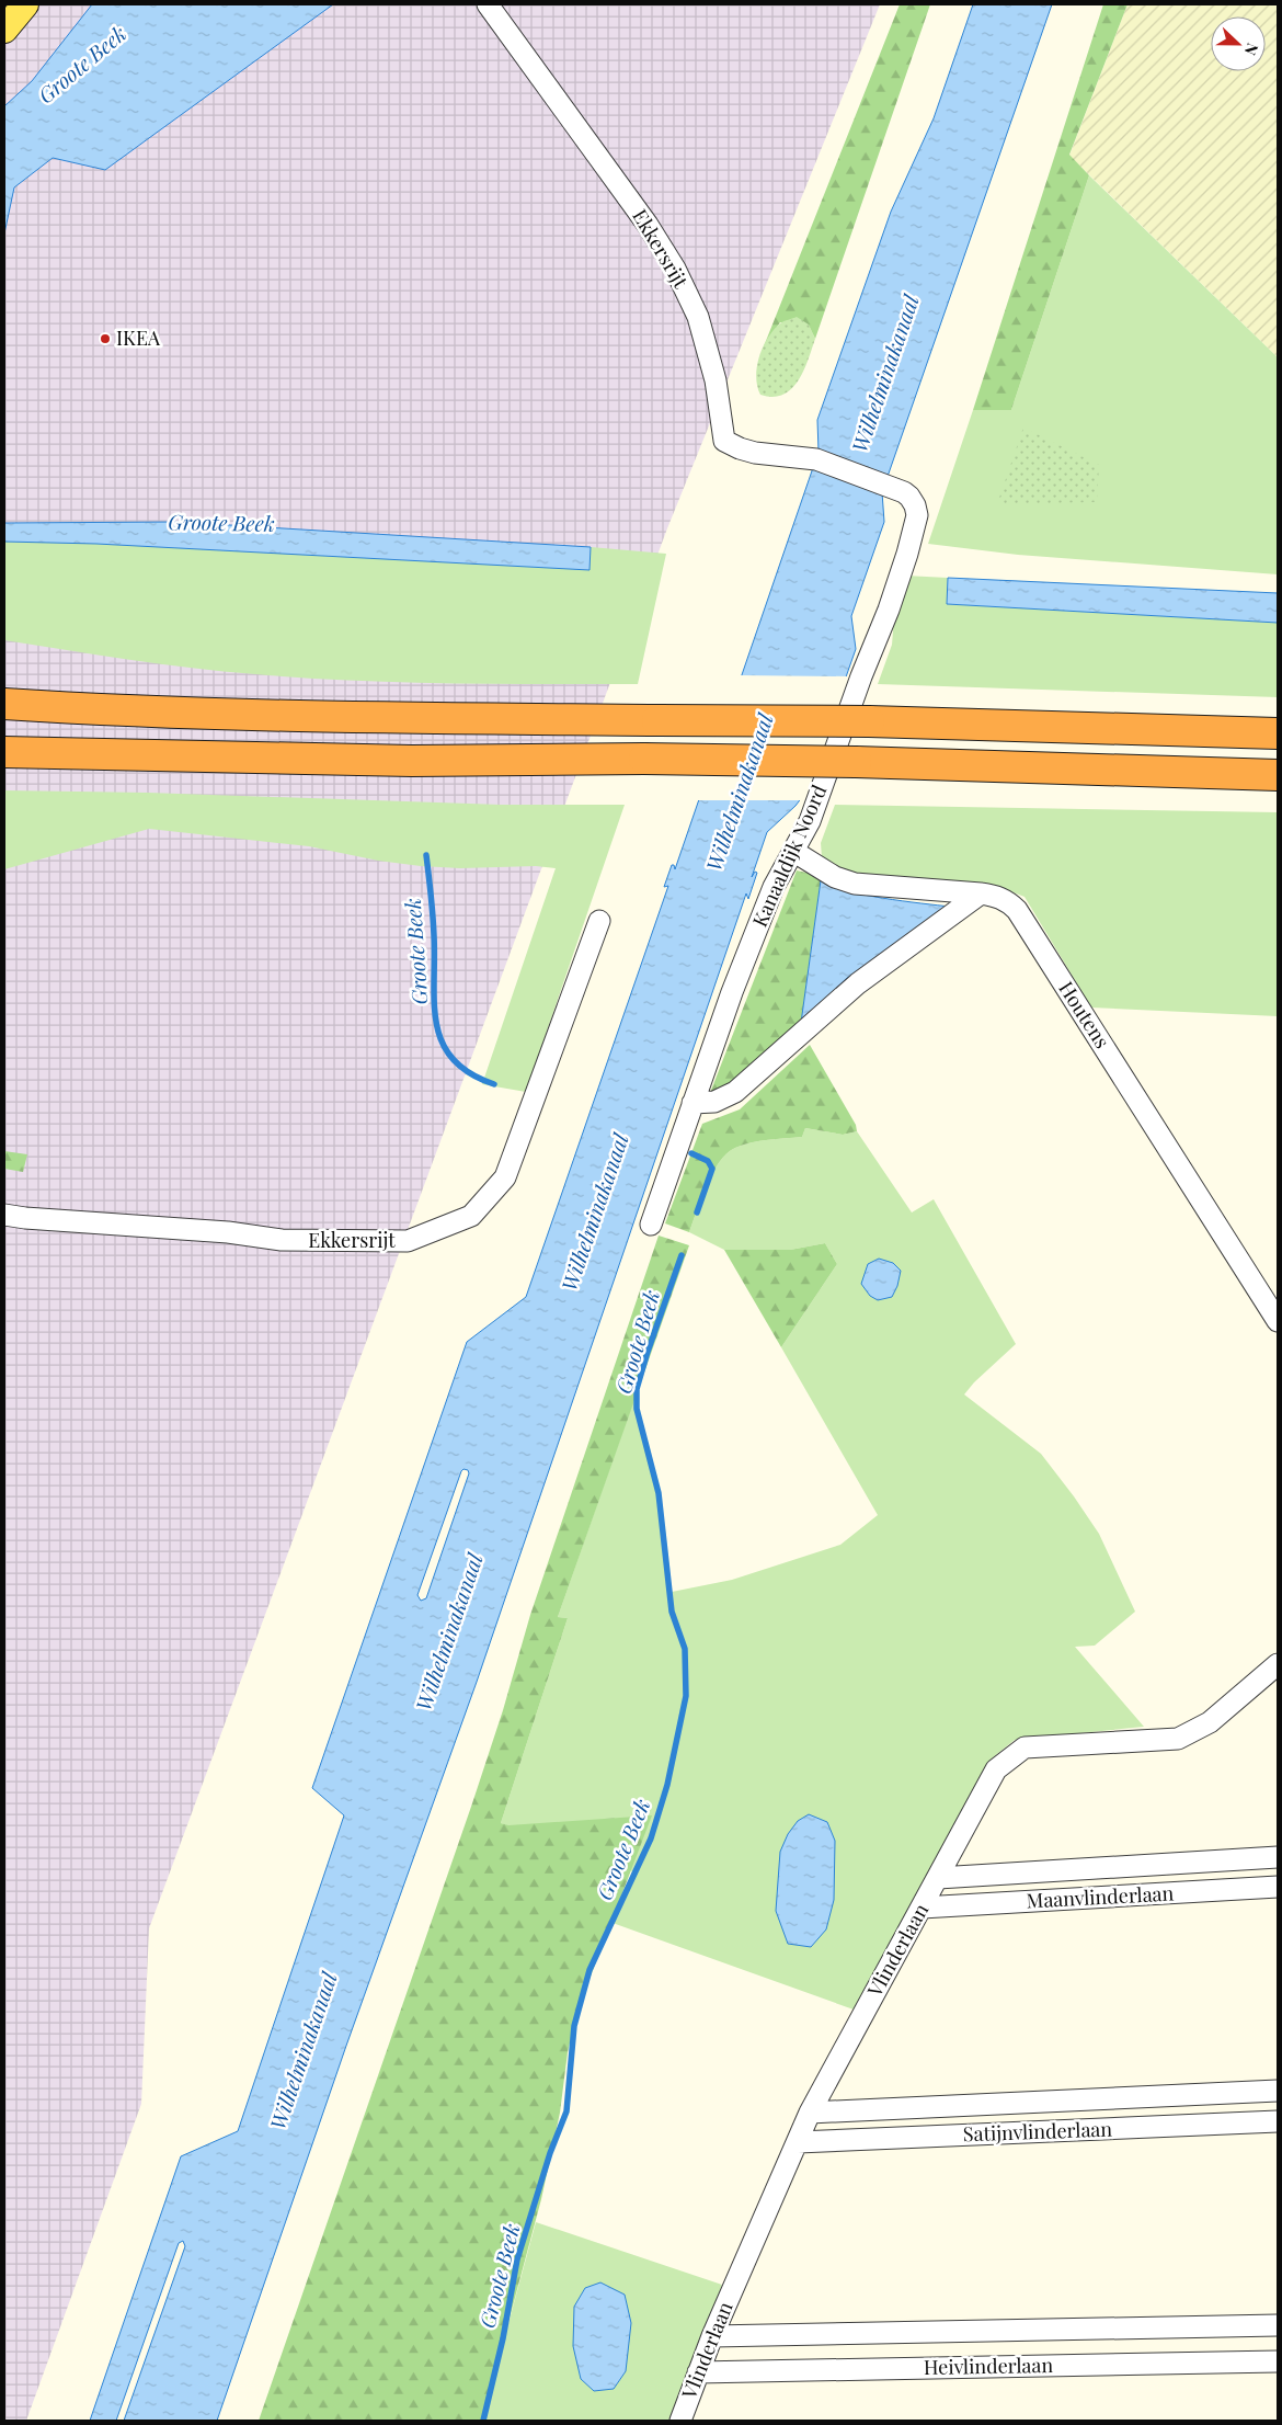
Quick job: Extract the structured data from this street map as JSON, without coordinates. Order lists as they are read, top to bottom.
{
  "streets": {
    "street": [
      "Ekkersrijt",
      "Kanaaldijk Noord",
      "Houtens",
      "Maanvlinderlaan",
      "Vlinderlaan",
      "Satijnvlinderlaan",
      "Heivlinderlaan"
    ]
  },
  "crossings": [
    ["Ekkersrijt", "Kanaaldijk Noord"],
    ["Kanaaldijk Noord", "Houtens"],
    ["Maanvlinderlaan", "Vlinderlaan"],
    ["Vlinderlaan", "Satijnvlinderlaan"],
    ["Vlinderlaan", "Heivlinderlaan"]
  ],
  "water": ["Groote Beek", "Wilhelminakanaal"],
  "places": ["IKEA"],
  "north": "right"
}
